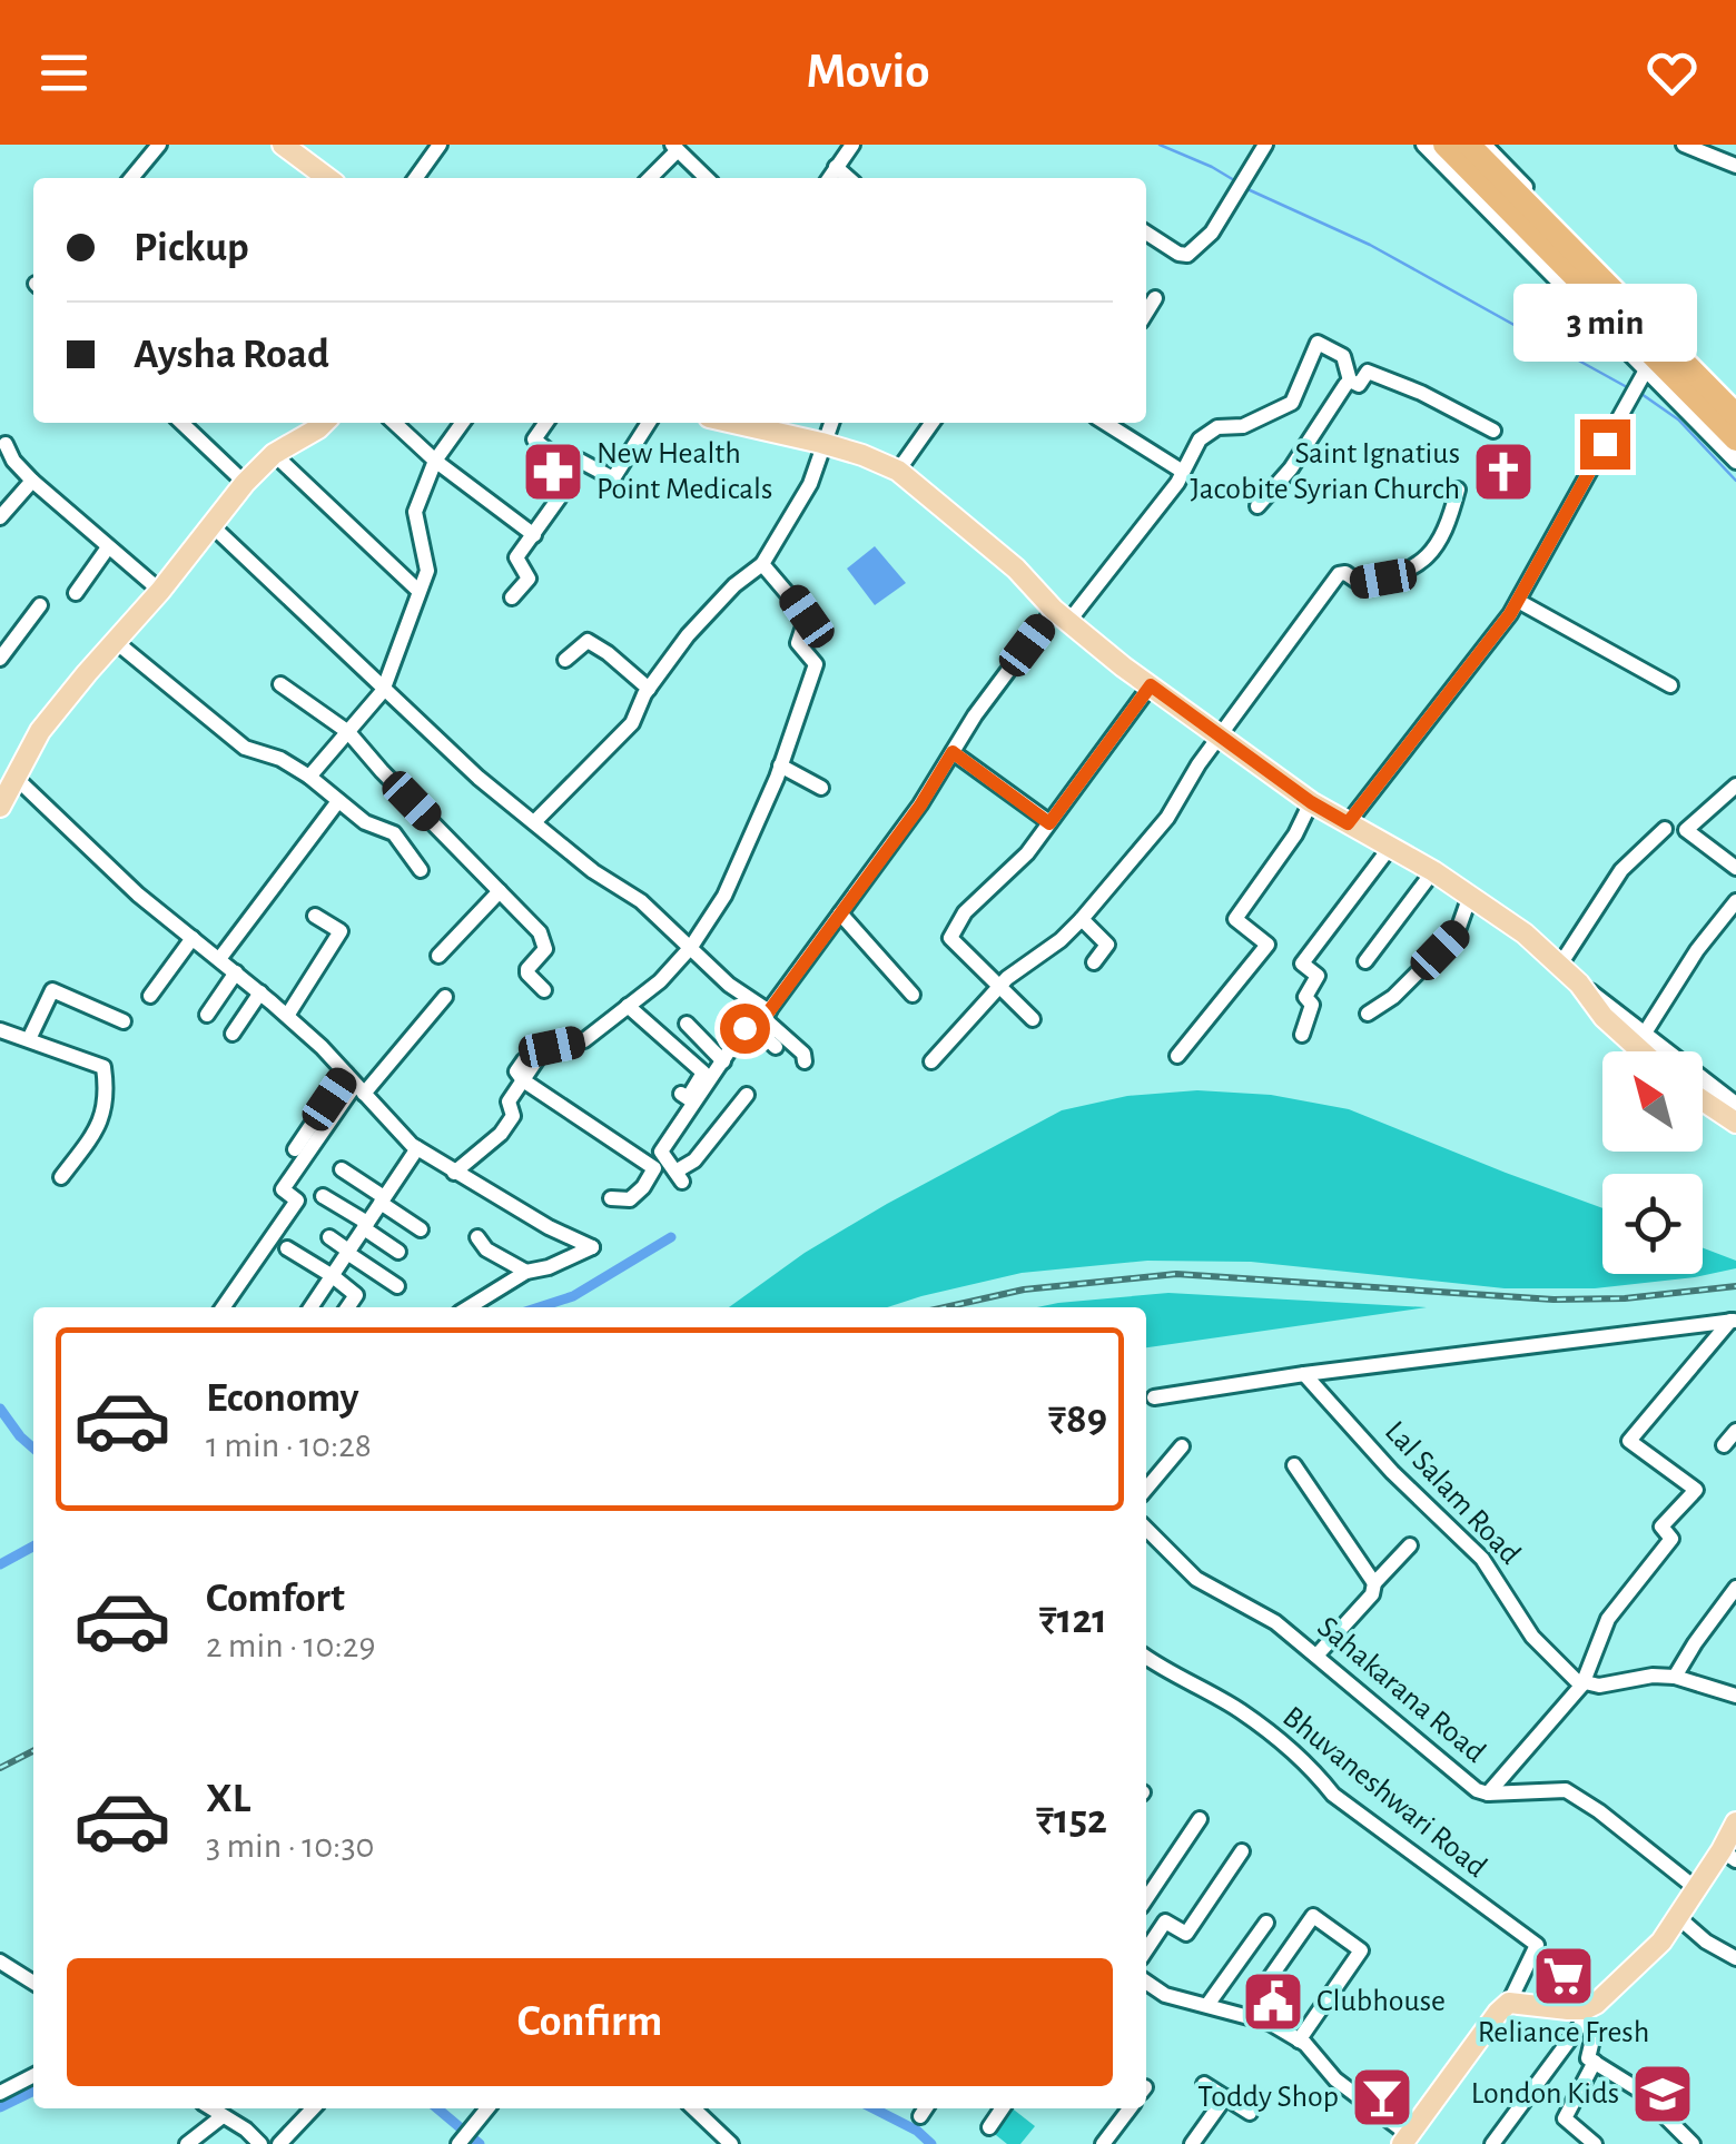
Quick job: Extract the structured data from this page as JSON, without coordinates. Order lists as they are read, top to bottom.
{
  "streets": {
    "street": ["Lal Salam Road", "Sahakarana Road", "Bhuvaneshwari Road"]
  },
  "places": {
    "pharmacy": ["New Health Point Medicals"],
    "church": ["Saint Ignatius Jacobite Syrian Church"],
    "supermarket": ["Reliance Fresh"],
    "public building": ["Clubhouse"],
    "school or university": ["London Kids"],
    "bar": ["Toddy Shop"]
  },
  "north": "top left",
  "page": {
    "header": "Movio",
    "banner": ["Pickup", "Aysha Road"],
    "bubble": "3 min",
    "list": [
      {
        "name": "Economy",
        "note": "1 min · 10:28",
        "value": "₹89"
      },
      {
        "name": "Comfort",
        "note": "2 min · 10:29",
        "value": "₹121"
      },
      {
        "name": "XL",
        "note": "3 min · 10:30",
        "value": "₹152"
      }
    ],
    "buttons": "Confirm"
  }
}
